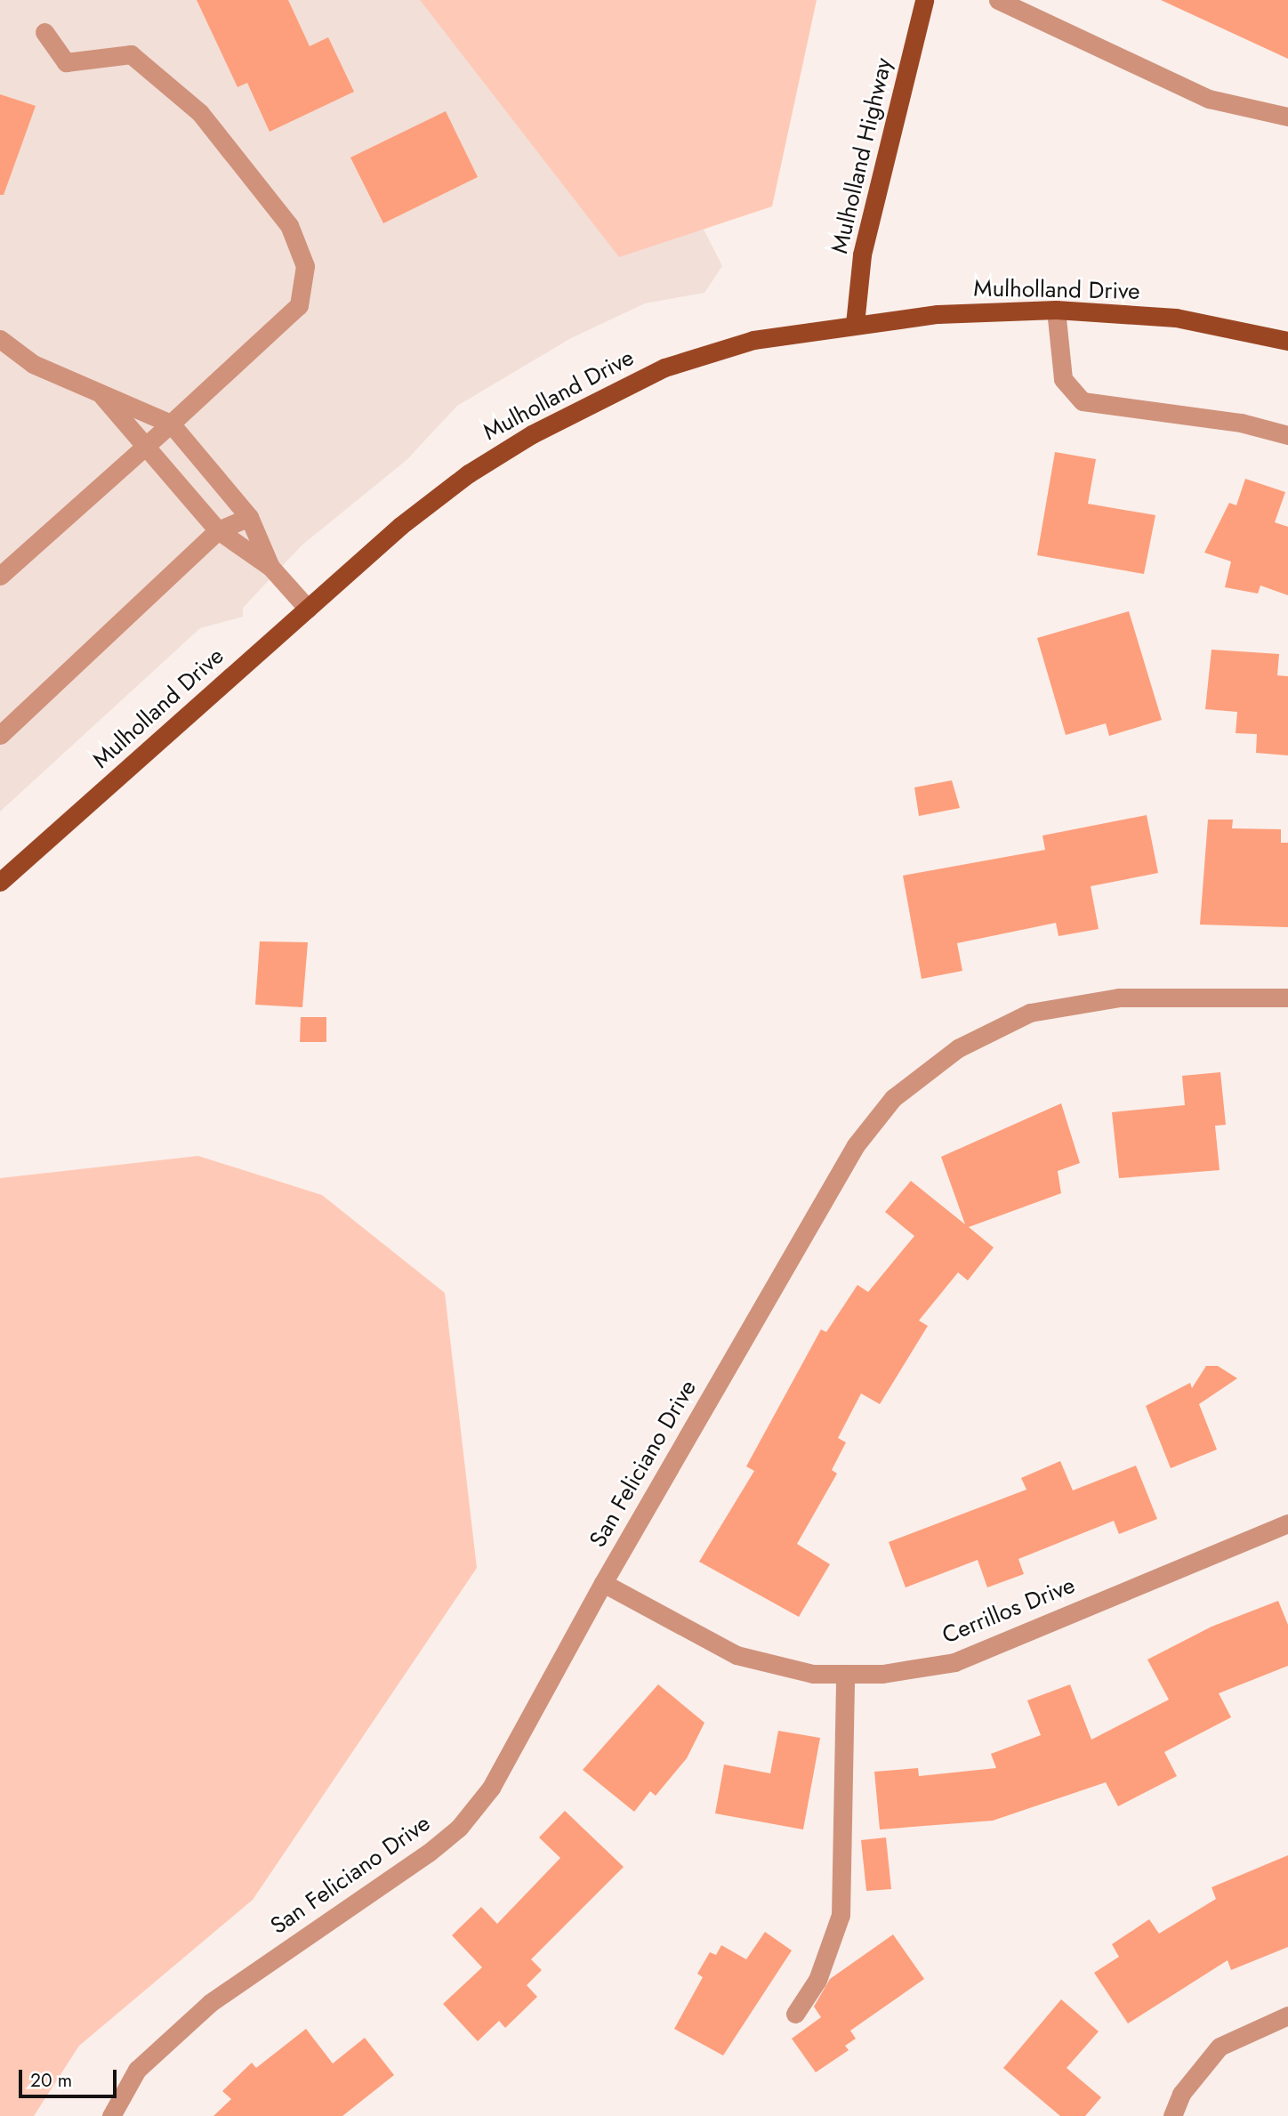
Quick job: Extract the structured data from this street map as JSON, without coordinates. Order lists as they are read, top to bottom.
{
  "streets": {
    "main road": ["Mulholland Highway", "Mulholland Drive"],
    "street": ["San Feliciano Drive", "Cerrillos Drive"]
  },
  "crossings": [
    ["Mulholland Highway", "Mulholland Drive"],
    ["San Feliciano Drive", "Cerrillos Drive"]
  ],
  "scale_bar": "20 m"
}
